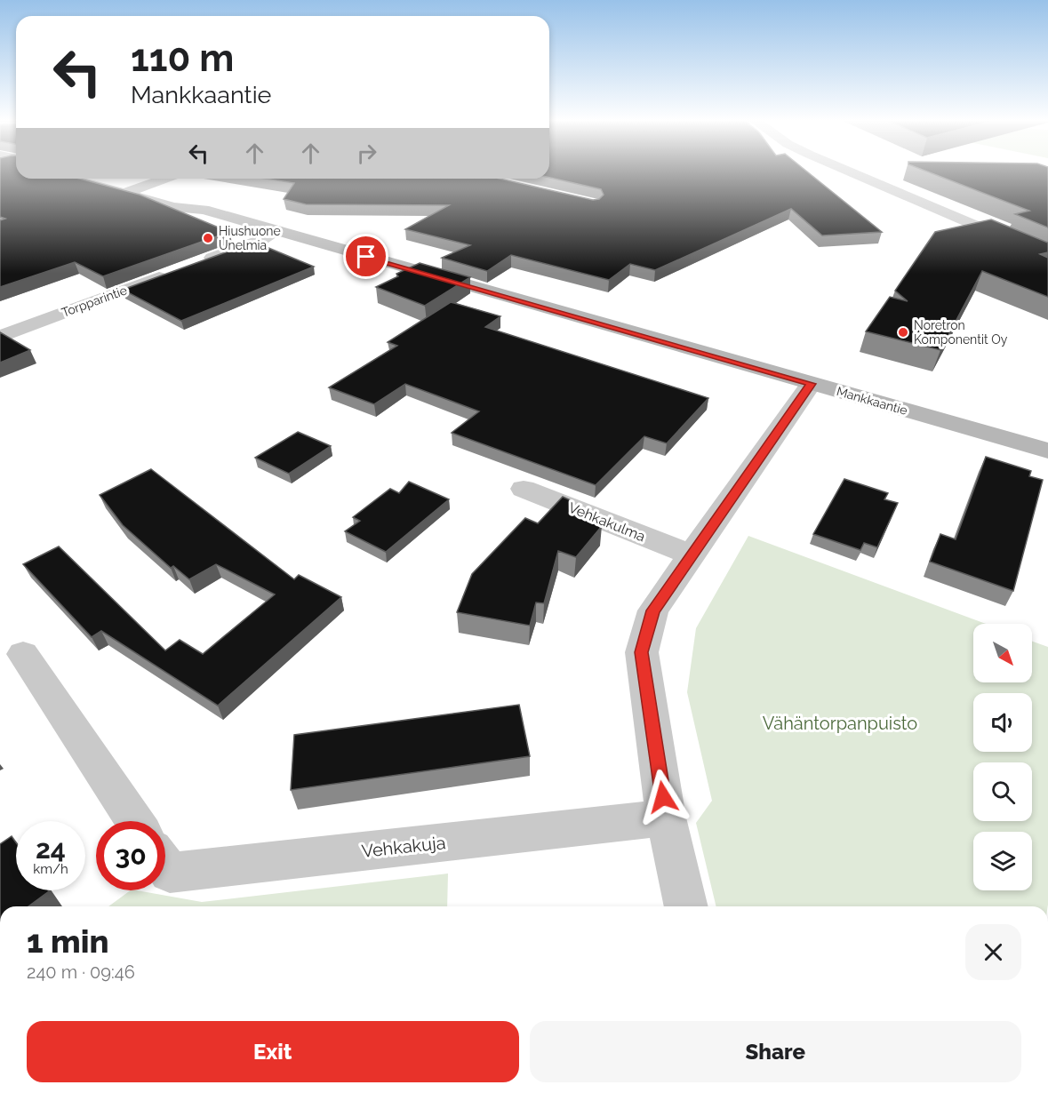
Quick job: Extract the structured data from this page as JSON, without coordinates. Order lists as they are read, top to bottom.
{
  "streets": {
    "main road": ["Mankkaantie"],
    "street": ["Torpparintie", "Vehkakulma", "Vehkakuja"]
  },
  "parks": ["Vähäntorpanpuisto"],
  "places": ["Hiushuone Unelmia", "Noretron Komponentit Oy"],
  "north": "bottom right",
  "page": {
    "turn": ["110 m", "Mankkaantie"],
    "speed": "24 km/h",
    "limit": "30",
    "heading": ["1 min", "240 m · 09:46"],
    "buttons": ["Exit", "Share"]
  }
}
